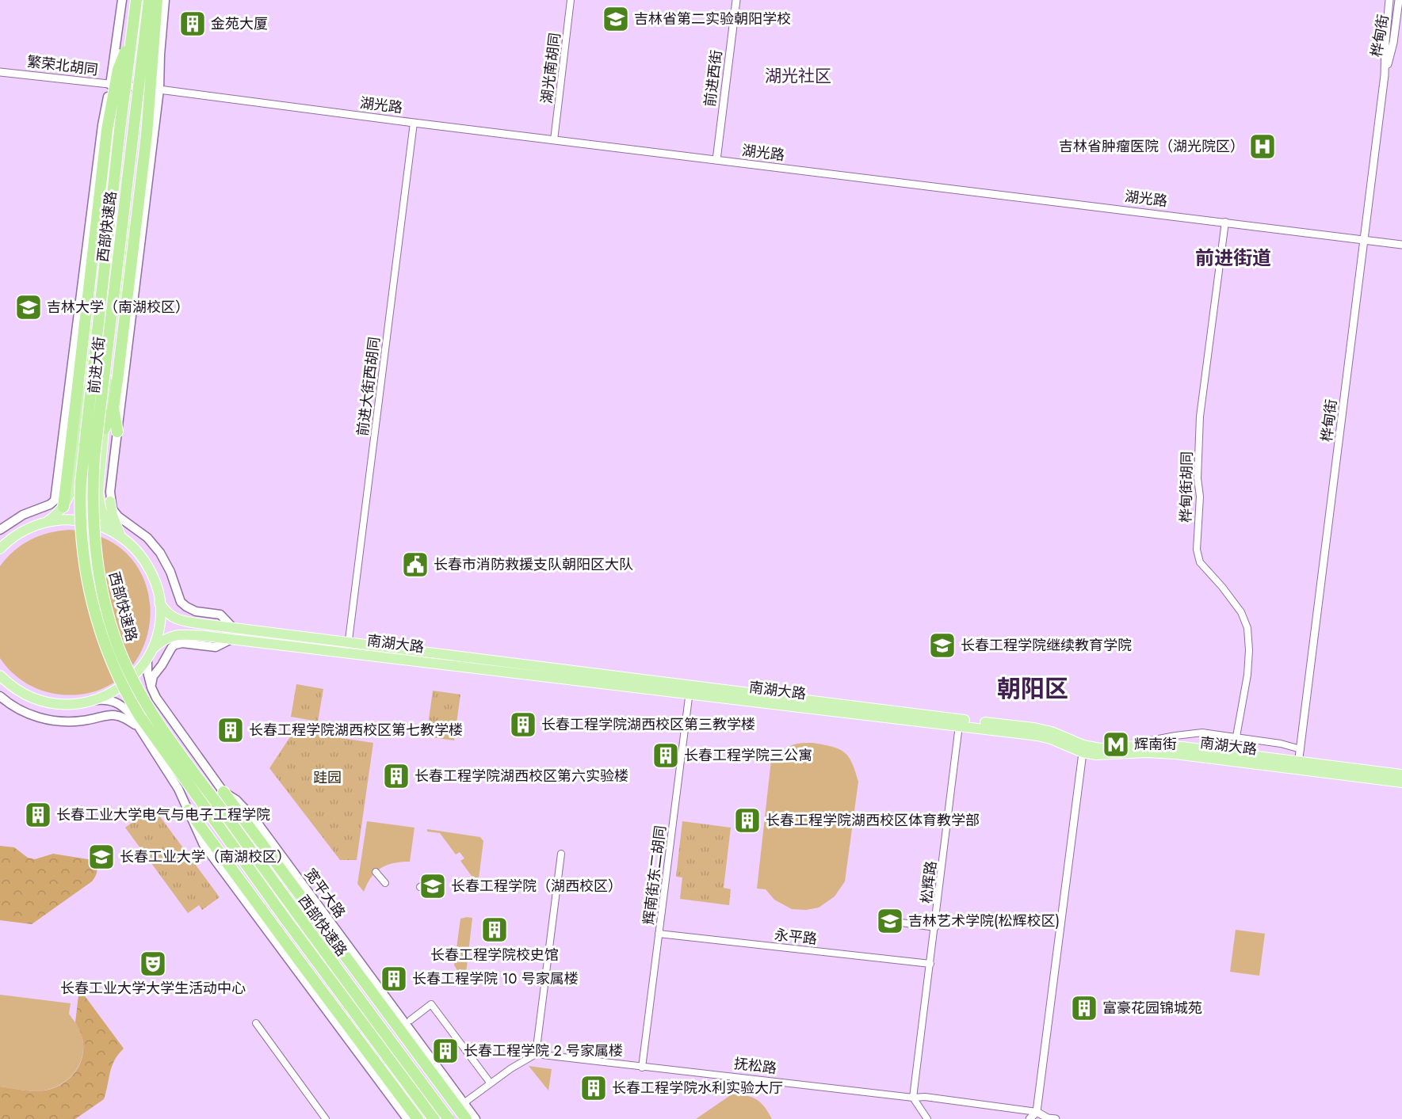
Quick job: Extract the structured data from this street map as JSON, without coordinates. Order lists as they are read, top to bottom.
{
  "streets": {
    "highway": ["西部快速路"],
    "main road": ["前进大街", "南湖大路", "宽平大路"],
    "street": [
      "桦甸街",
      "繁荣北胡同",
      "湖光南胡同",
      "前进西街",
      "湖光路",
      "前进大街西胡同",
      "桦甸街胡同",
      "辉南街东二胡同",
      "松辉路",
      "永平路",
      "抚松路"
    ]
  },
  "crossings": [
    ["桦甸街", "湖光路"],
    ["桦甸街", "南湖大路"],
    ["繁荣北胡同", "湖光路"],
    ["繁荣北胡同", "前进大街"],
    ["湖光南胡同", "湖光路"],
    ["前进西街", "湖光路"],
    ["湖光路", "前进大街"],
    ["湖光路", "前进大街西胡同"],
    ["湖光路", "桦甸街胡同"],
    ["西部快速路", "前进大街"],
    ["前进大街西胡同", "南湖大路"],
    ["南湖大路", "辉南街东二胡同"],
    ["南湖大路", "松辉路"],
    ["南湖大路", "宽平大路"],
    ["辉南街东二胡同", "永平路"],
    ["辉南街东二胡同", "抚松路"],
    ["松辉路", "永平路"],
    ["松辉路", "抚松路"]
  ],
  "districts": ["湖光社区", "前进街道", "朝阳区"],
  "parks": ["跬园"],
  "places": {
    "school or university": [
      "吉林省第二实验朝阳学校",
      "吉林大学（南湖校区）",
      "长春工程学院继续教育学院",
      "长春工业大学（南湖校区）",
      "长春工程学院（湖西校区）",
      "吉林艺术学院(松辉校区)"
    ],
    "building": [
      "金苑大厦",
      "长春工程学院湖西校区第三教学楼",
      "长春工程学院湖西校区第七教学楼",
      "长春工程学院三公寓",
      "长春工程学院湖西校区第六实验楼",
      "长春工业大学电气与电子工程学院",
      "长春工程学院湖西校区体育教学部",
      "长春工程学院校史馆",
      "长春工程学院 10 号家属楼",
      "富豪花园锦城苑",
      "长春工程学院 2 号家属楼",
      "长春工程学院水利实验大厅"
    ],
    "hospital": ["吉林省肿瘤医院（湖光院区）"],
    "public building": ["长春市消防救援支队朝阳区大队"],
    "metro station": ["辉南街"],
    "theatre": ["长春工业大学大学生活动中心"]
  }
}
